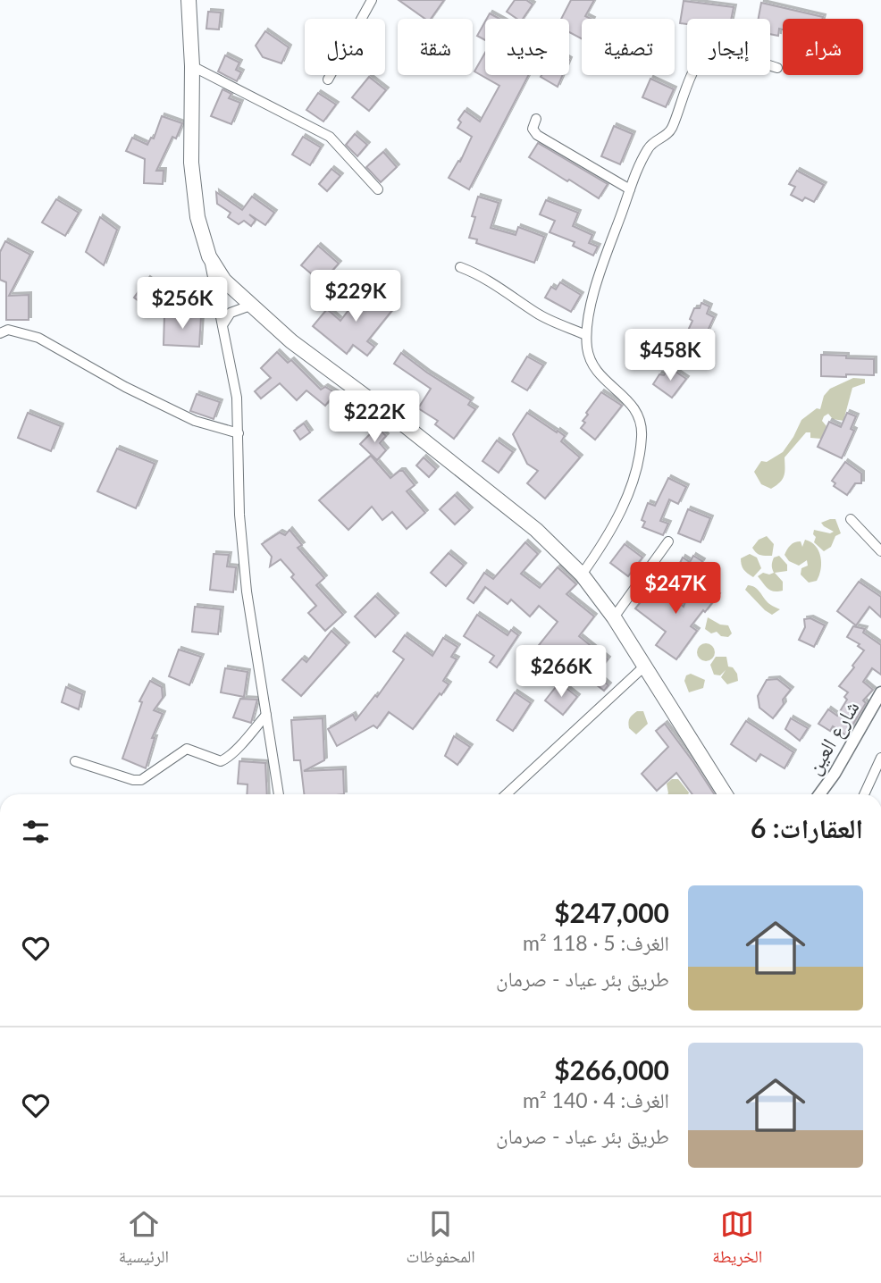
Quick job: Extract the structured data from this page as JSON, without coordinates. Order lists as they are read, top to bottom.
{
  "streets": {
    "street": ["شارع العين"]
  },
  "page": {
    "chip": [
      "شراء",
      "إيجار",
      "تصفية",
      "جديد",
      "شقة",
      "منزل"
    ],
    "price": [
      "$229K",
      "$256K",
      "$458K",
      "$222K",
      "$247K",
      "$266K"
    ],
    "heading": "العقارات: 6",
    "list": [
      {
        "name": "$247,000",
        "note": "الغرف: 5 · 118 m² · طريق بئر عياد - صرمان"
      },
      {
        "name": "$266,000",
        "note": "الغرف: 4 · 140 m² · طريق بئر عياد - صرمان"
      }
    ],
    "tabs": ["الخريطة", "المحفوظات", "الرئيسية"]
  }
}
